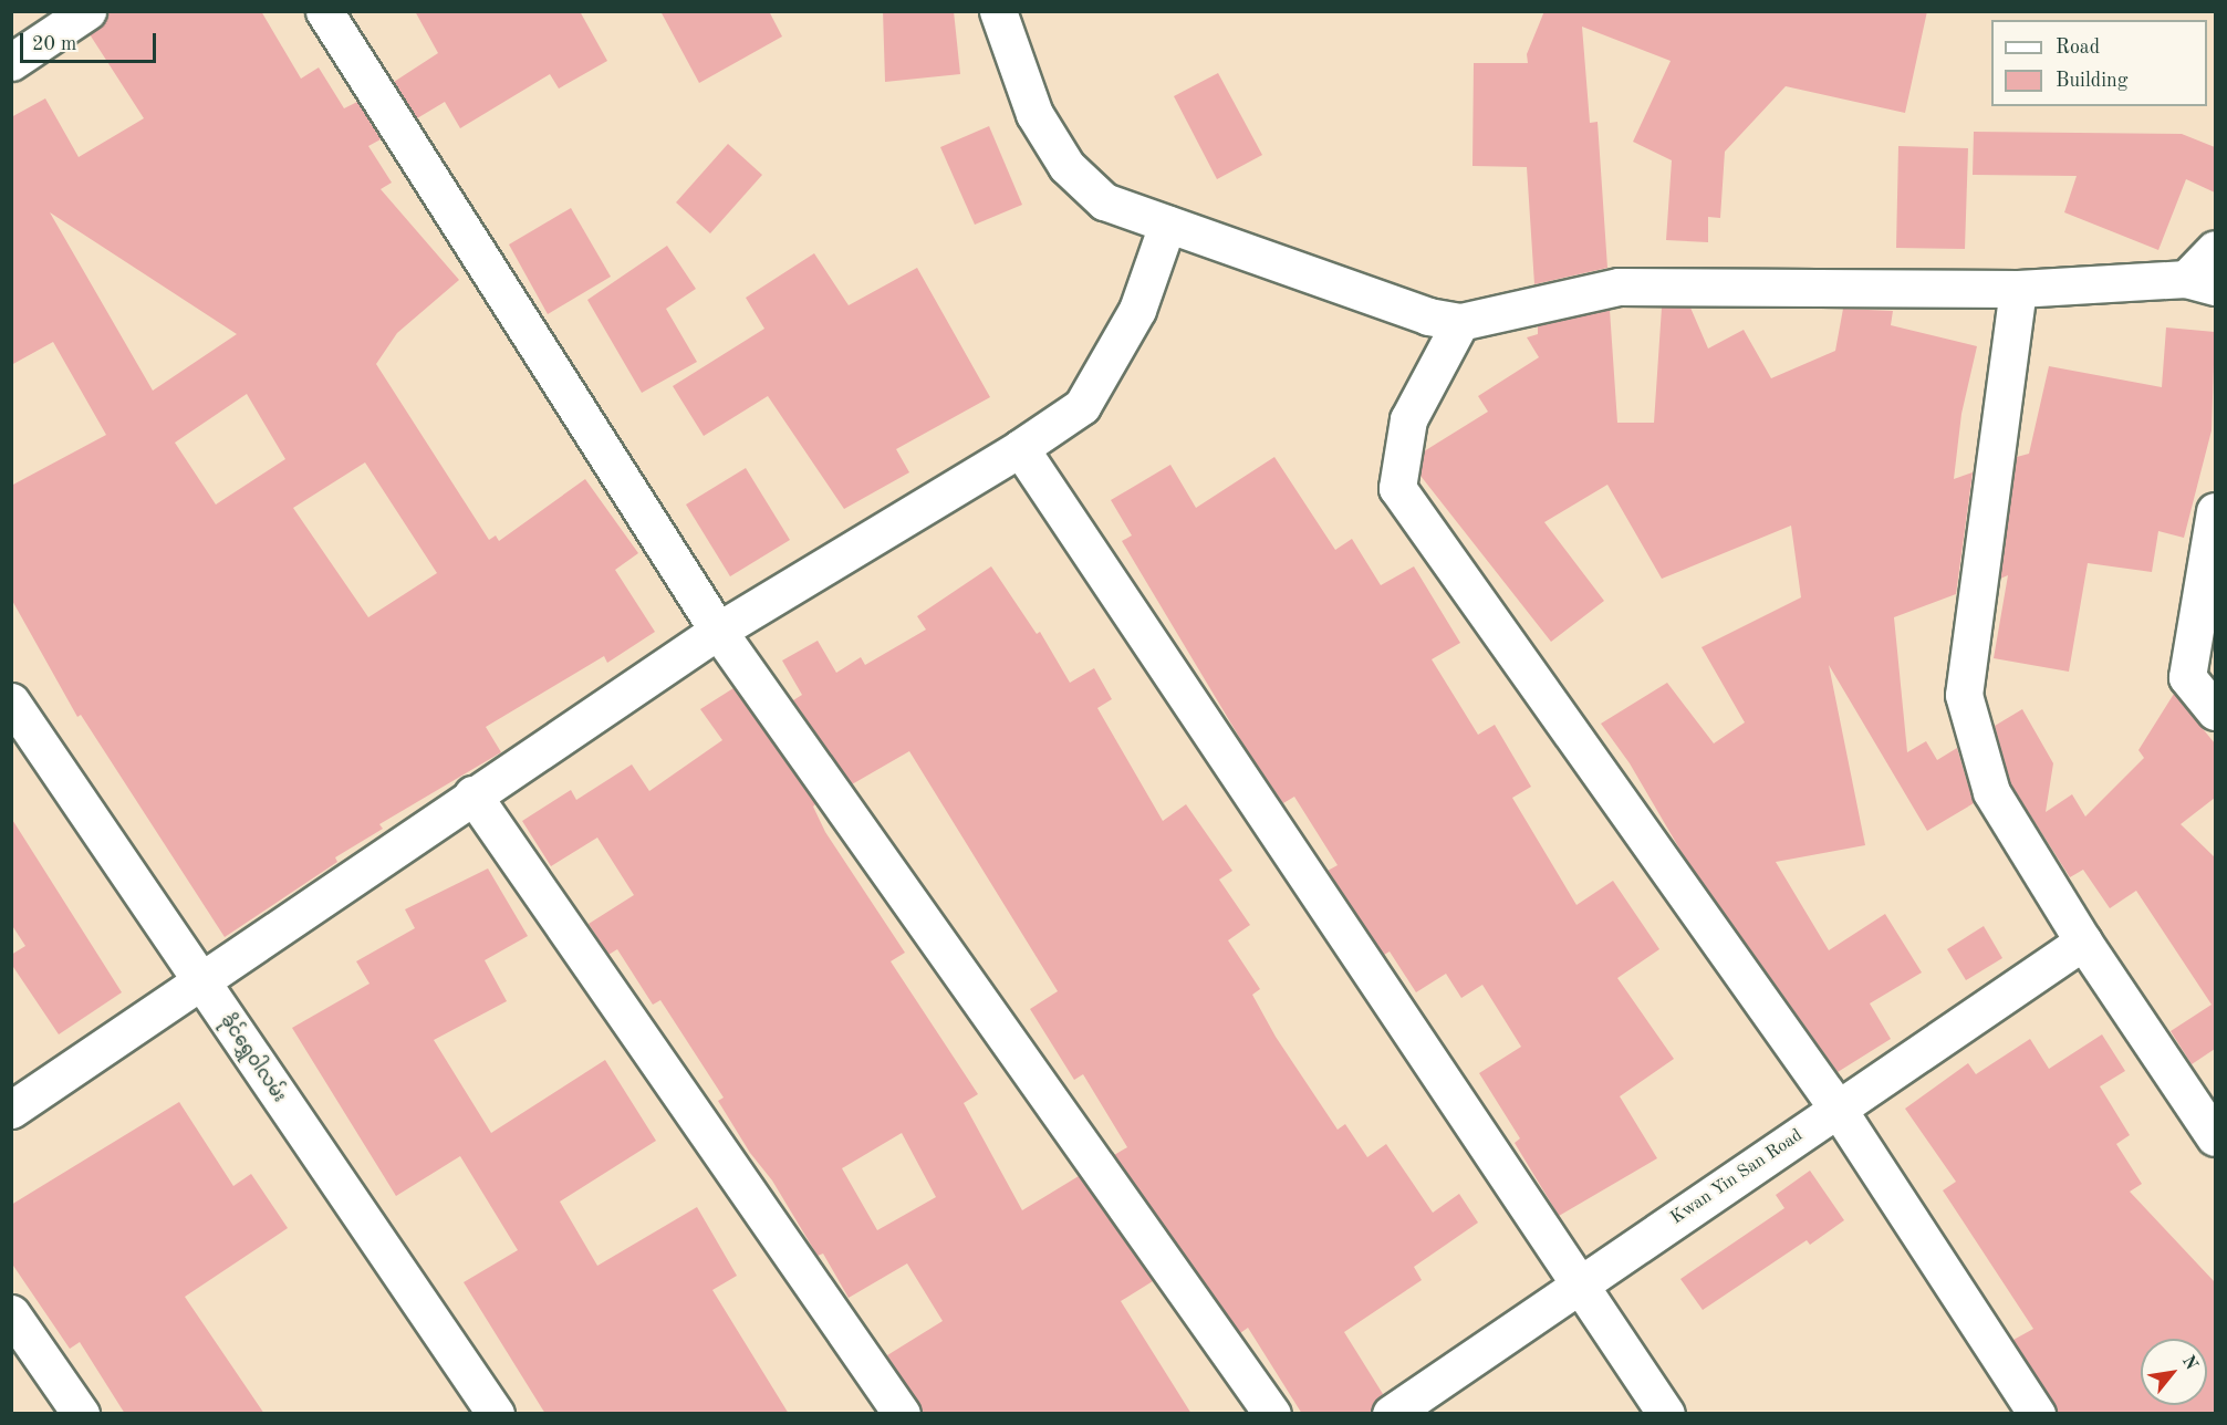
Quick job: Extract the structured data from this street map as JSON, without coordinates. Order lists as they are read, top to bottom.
{
  "streets": {
    "street": ["ခိုင်ရွှေဝါလမ်း", "Kwan Yin San Road"]
  },
  "legend": ["Road", "Building"],
  "scale_bar": "20 m",
  "north": "top right"
}
